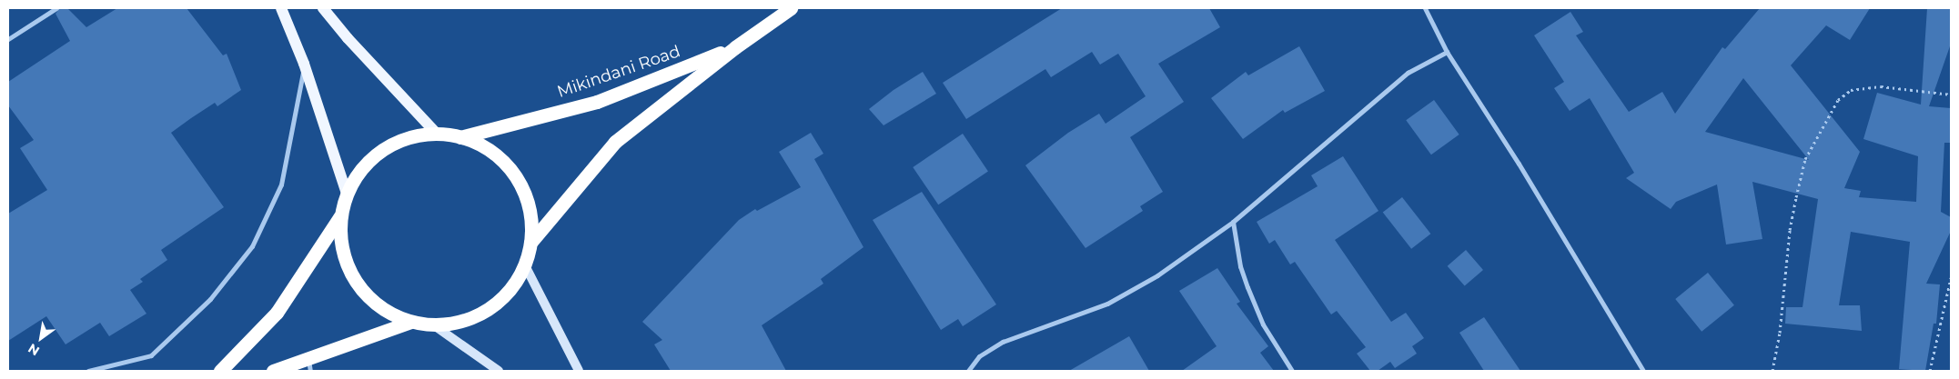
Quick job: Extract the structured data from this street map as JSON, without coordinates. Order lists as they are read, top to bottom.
{
  "streets": {
    "highway": ["Mikindani Road"]
  },
  "north": "bottom left"
}
